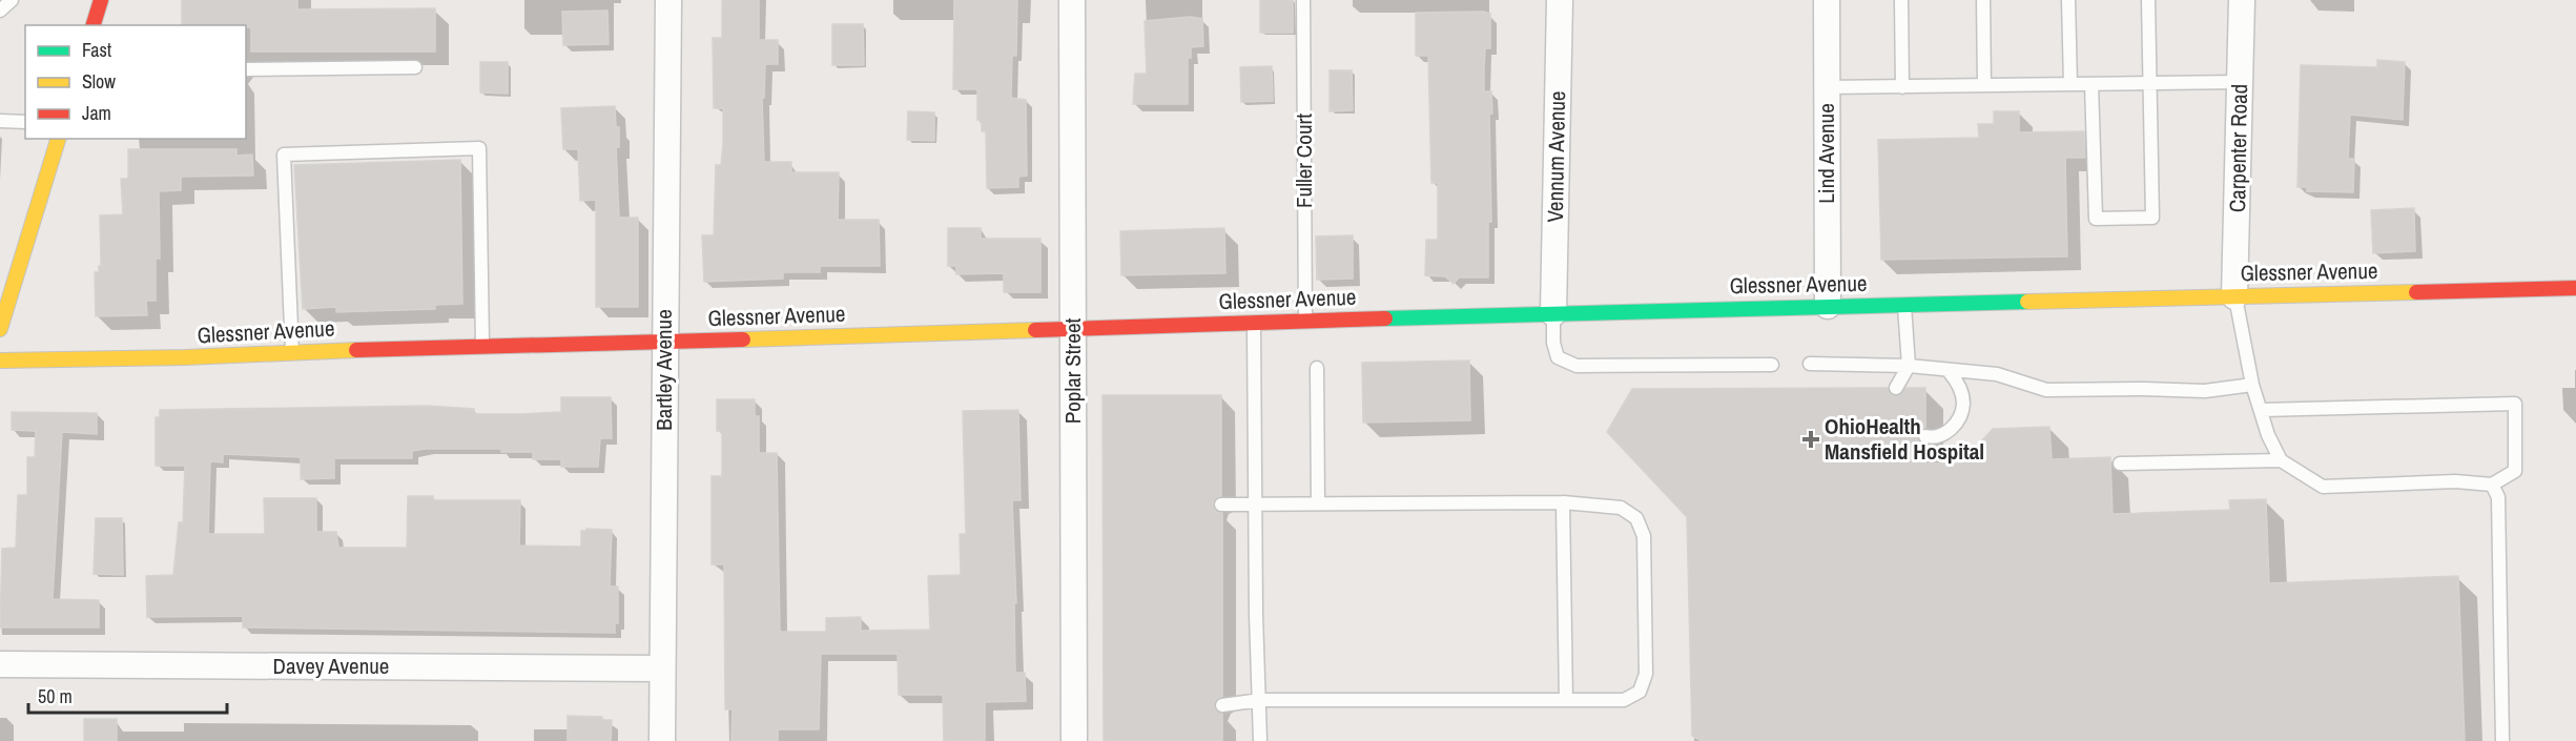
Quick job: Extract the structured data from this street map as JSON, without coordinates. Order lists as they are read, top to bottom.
{
  "streets": {
    "street": [
      "Carpenter Road",
      "Lind Avenue",
      "Vennum Avenue",
      "Glessner Avenue",
      "Bartley Avenue",
      "Poplar Street",
      "Davey Avenue"
    ],
    "lane": ["Fuller Court"]
  },
  "crossings": [
    ["Carpenter Road", "Glessner Avenue"],
    ["Lind Avenue", "Glessner Avenue"],
    ["Vennum Avenue", "Glessner Avenue"],
    ["Fuller Court", "Glessner Avenue"],
    ["Glessner Avenue", "Bartley Avenue"],
    ["Glessner Avenue", "Poplar Street"],
    ["Bartley Avenue", "Davey Avenue"]
  ],
  "places": {
    "health": ["OhioHealth Mansfield Hospital"]
  },
  "legend": ["Fast", "Slow", "Jam"],
  "scale_bar": "50 m"
}
